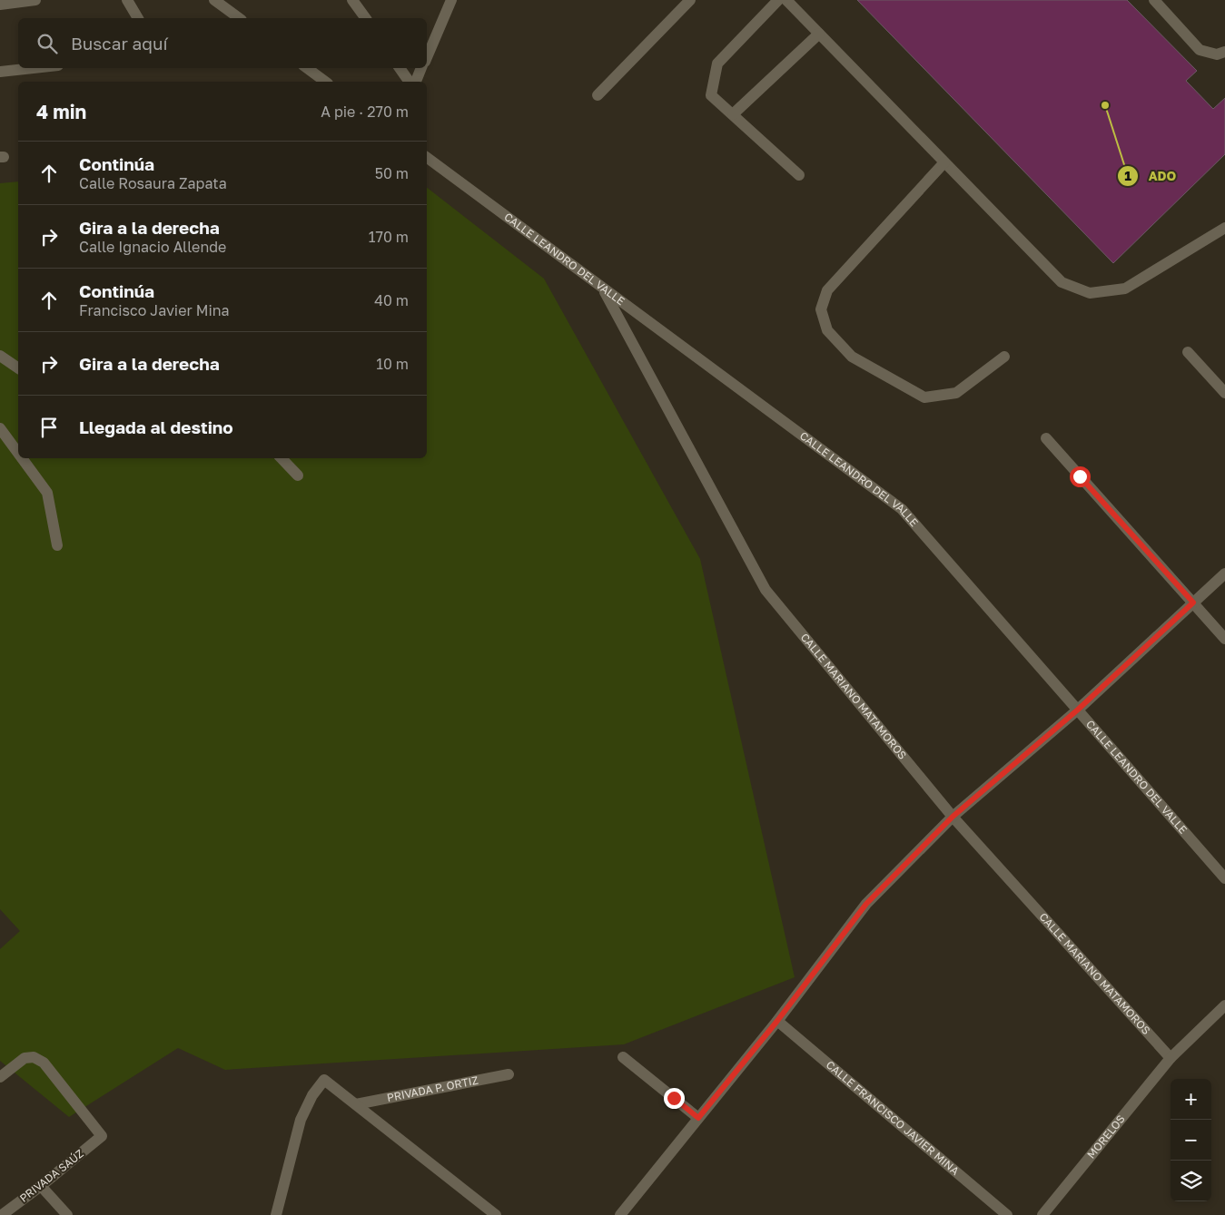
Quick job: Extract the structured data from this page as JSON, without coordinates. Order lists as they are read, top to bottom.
{
  "streets": {
    "street": [
      "CALLE LEANDRO DEL VALLE",
      "CALLE MARIANO MATAMOROS",
      "PRIVADA P. ORTIZ",
      "CALLE FRANCISCO JAVIER MINA",
      "MORELOS",
      "PRIVADA SAÚZ"
    ]
  },
  "crossings": [
    ["CALLE LEANDRO DEL VALLE", "CALLE MARIANO MATAMOROS"],
    ["CALLE MARIANO MATAMOROS", "MORELOS"]
  ],
  "places": ["ADO"],
  "page": {
    "search": "Buscar aquí",
    "heading": ["4 min", "A pie · 270 m"],
    "list": [
      ["Continúa", "Calle Rosaura Zapata", "50 m"],
      ["Gira a la derecha", "Calle Ignacio Allende", "170 m"],
      ["Continúa", "Francisco Javier Mina", "40 m"],
      ["Gira a la derecha", "10 m"],
      "Llegada al destino"
    ],
    "map_buttons": ["+", "−"]
  }
}
